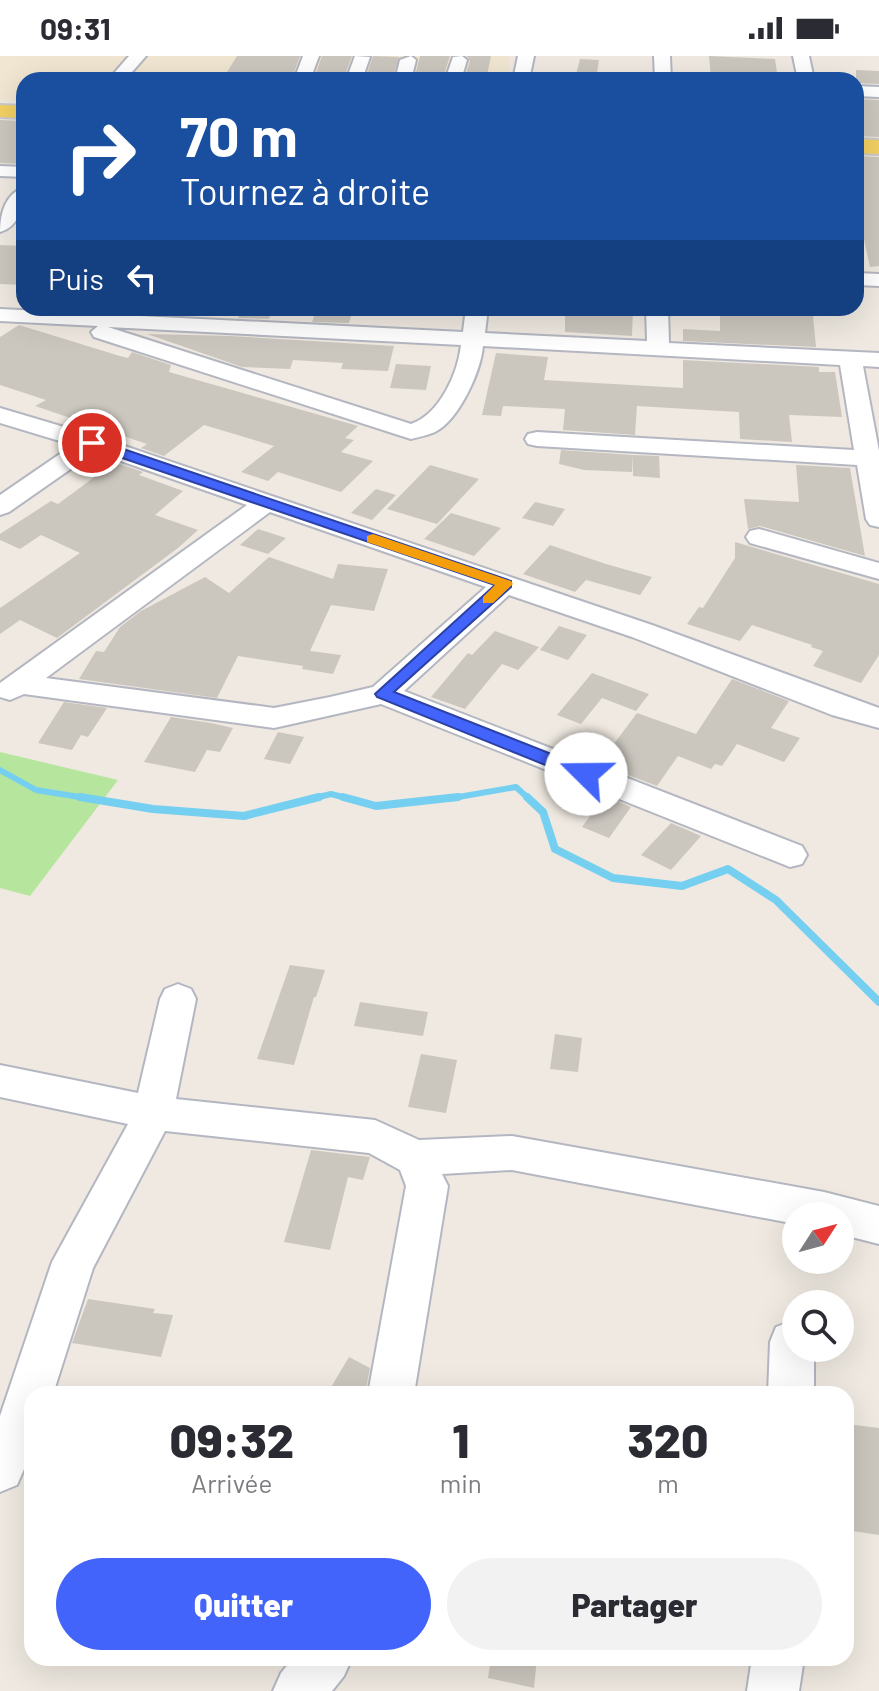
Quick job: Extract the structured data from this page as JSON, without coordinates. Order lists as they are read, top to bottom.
{
  "north": "top right",
  "page": {
    "status": "09:31",
    "turn": ["70 m", "Tournez à droite"],
    "then": "Puis",
    "eta": [
      "09:32",
      "Arrivée",
      "1",
      "min",
      "320",
      "m"
    ],
    "buttons": ["Quitter", "Partager"]
  }
}
